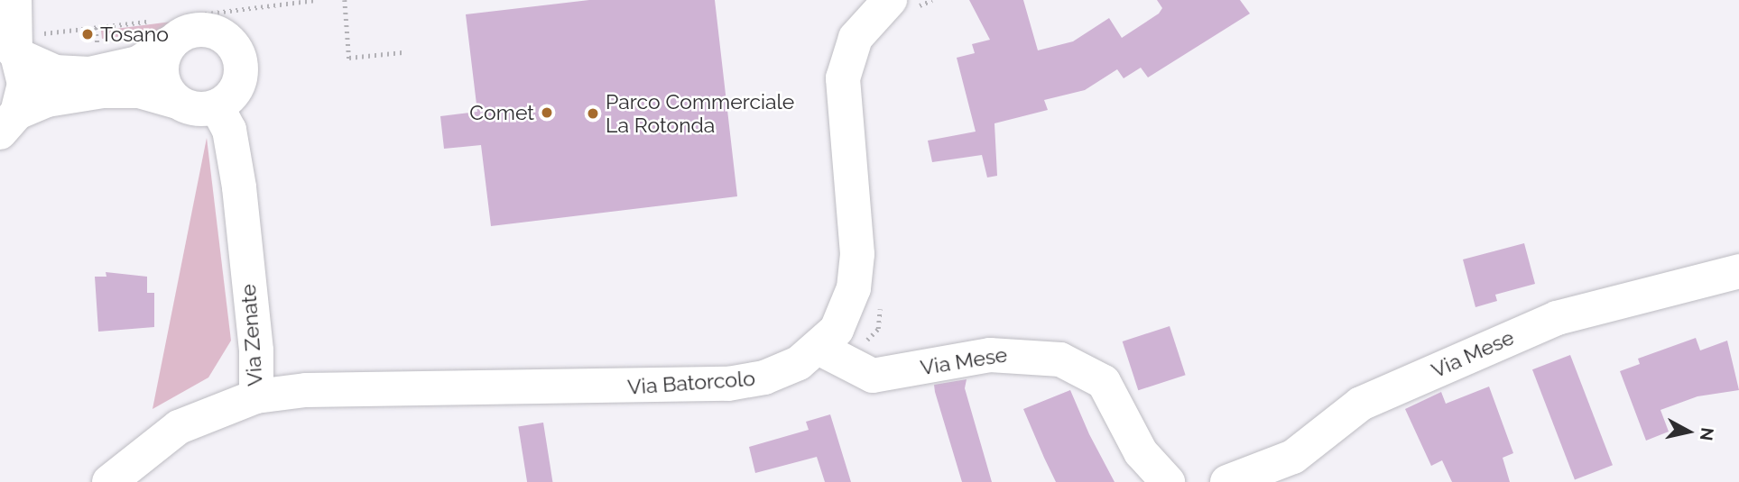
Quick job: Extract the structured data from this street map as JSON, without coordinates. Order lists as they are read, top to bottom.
{
  "streets": {
    "street": ["Via Zenate", "Via Mese", "Via Batorcolo"]
  },
  "crossings": [
    ["Via Zenate", "Via Batorcolo"],
    ["Via Mese", "Via Batorcolo"]
  ],
  "places": ["Tosano", "Comet", "Parco Commerciale La Rotonda"],
  "north": "right"
}
